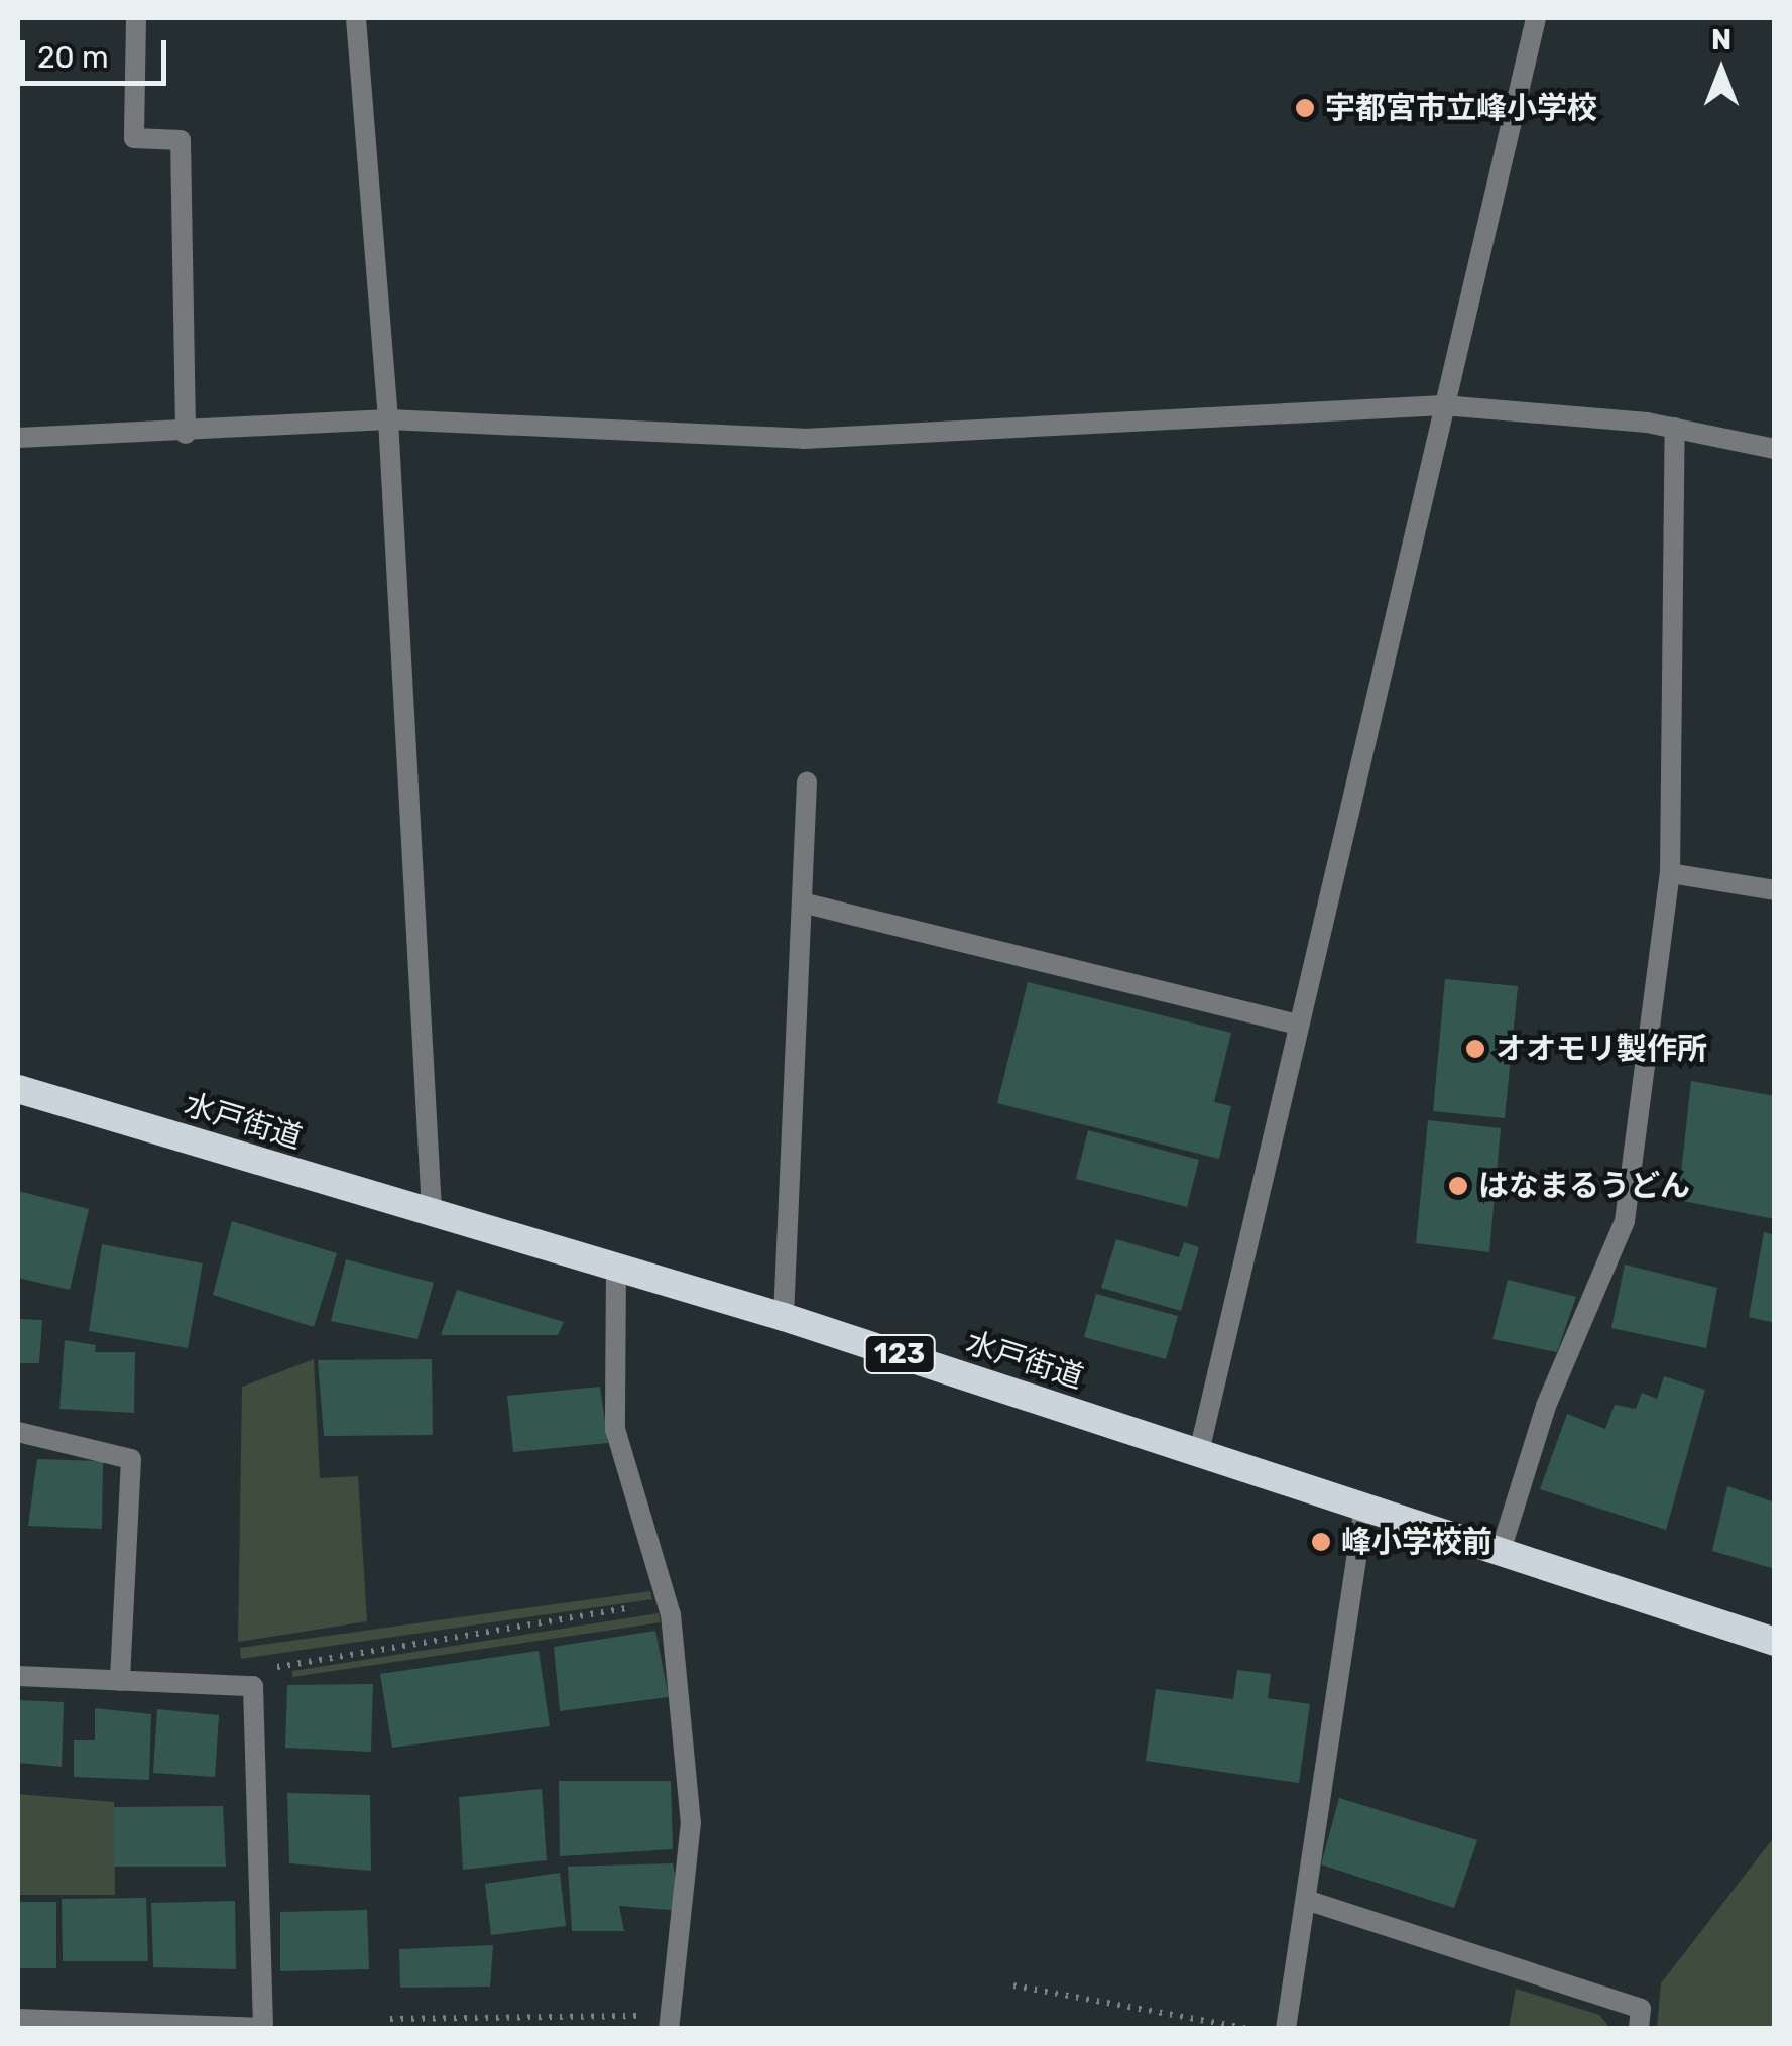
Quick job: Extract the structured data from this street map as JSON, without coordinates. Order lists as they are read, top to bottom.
{
  "streets": {
    "highway": ["水戸街道", "123"]
  },
  "places": [
    "宇都宮市立峰小学校",
    "オオモリ製作所",
    "はなまるうどん",
    "峰小学校前"
  ],
  "scale_bar": "20 m",
  "north": "top"
}
